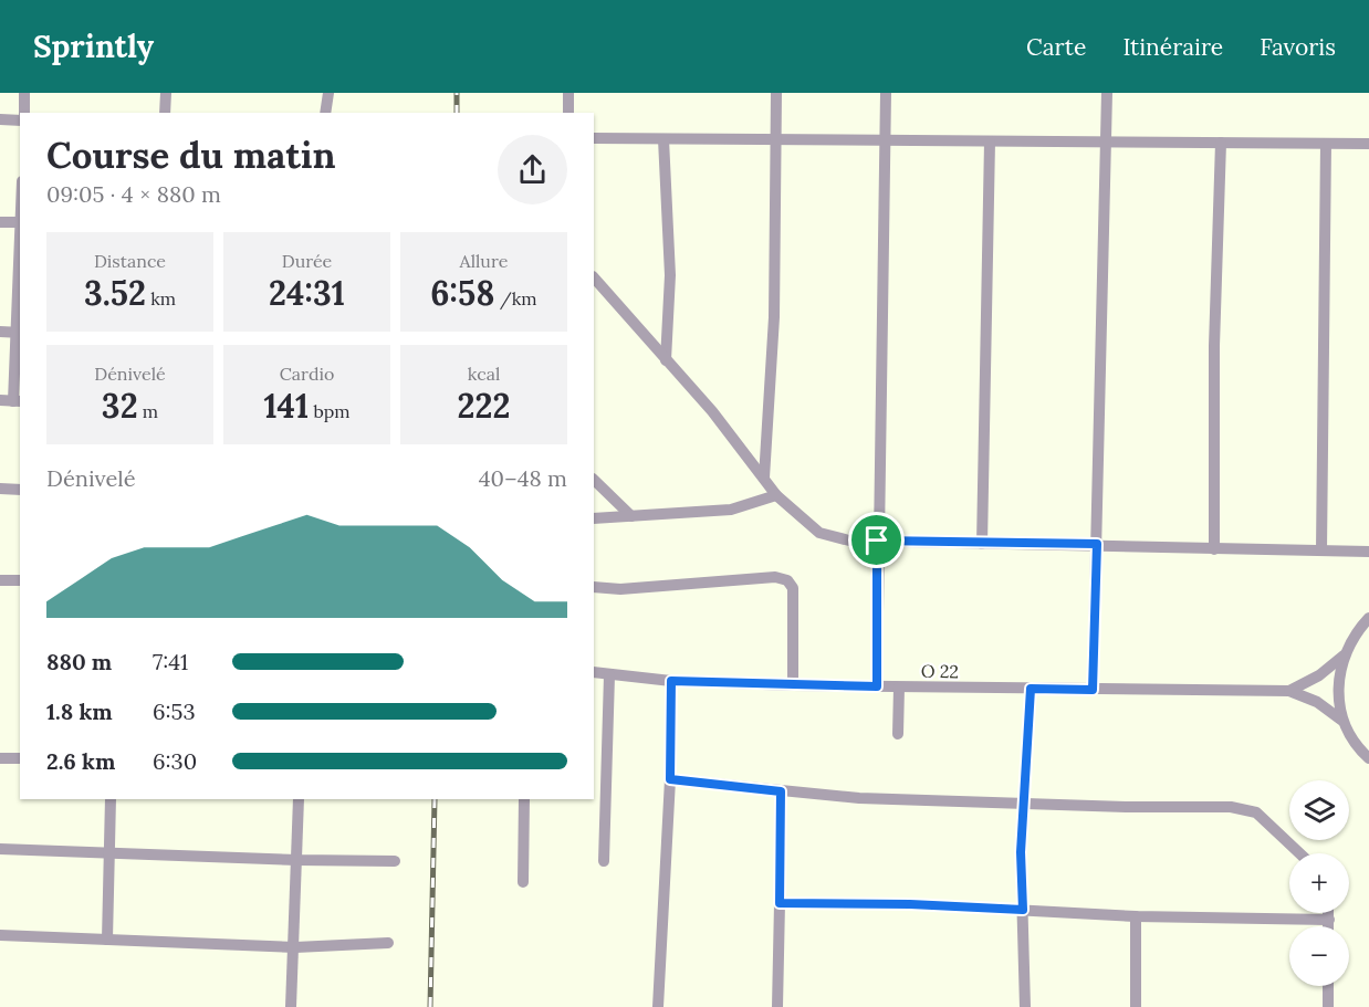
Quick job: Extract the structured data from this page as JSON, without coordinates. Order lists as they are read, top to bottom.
{
  "streets": {
    "street": ["O 22"]
  },
  "page": {
    "header": "Sprintly",
    "nav": ["Carte", "Itinéraire", "Favoris"],
    "heading": ["Course du matin", "09:05 · 4 × 880 m"],
    "stats": [
      ["Distance", "3.52 km"],
      ["Durée", "24:31"],
      ["Allure", "6:58 /km"],
      ["Dénivelé", "32 m"],
      ["Cardio", "141 bpm"],
      ["kcal", "222"]
    ],
    "chart": ["Dénivelé", "40–48 m"],
    "list": [
      {
        "name": "880 m",
        "note": "7:41"
      },
      {
        "name": "1.8 km",
        "note": "6:53"
      },
      {
        "name": "2.6 km",
        "note": "6:30"
      }
    ],
    "map_buttons": ["+", "−"]
  }
}
